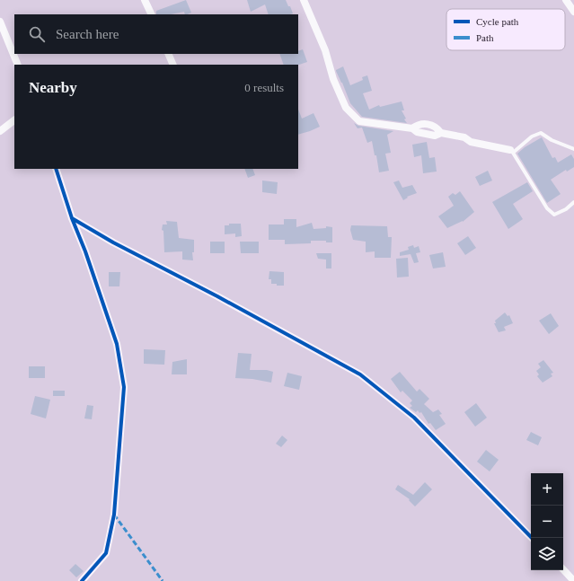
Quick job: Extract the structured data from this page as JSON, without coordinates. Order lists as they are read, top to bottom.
{
  "legend": ["Cycle path", "Path"],
  "page": {
    "search": "Search here",
    "heading": ["Nearby", "0 results"],
    "map_buttons": ["+", "−"]
  }
}
